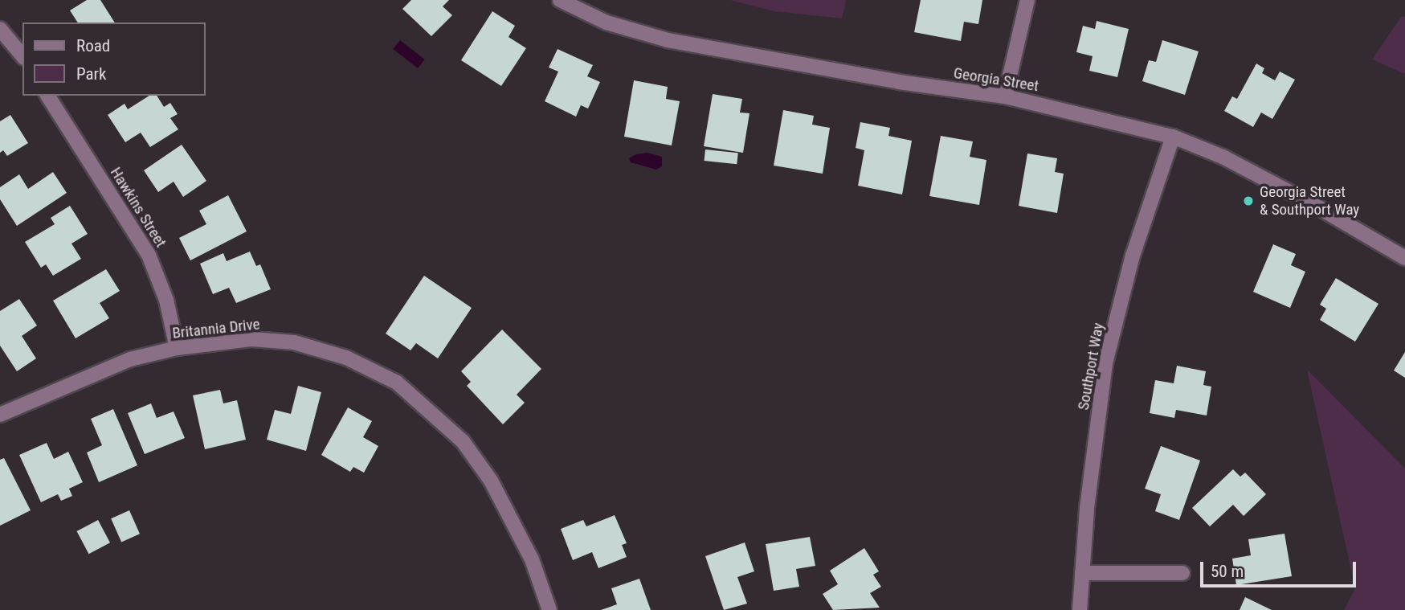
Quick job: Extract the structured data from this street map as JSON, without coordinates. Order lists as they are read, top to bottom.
{
  "streets": {
    "street": [
      "Georgia Street",
      "Hawkins Street",
      "Britannia Drive",
      "Southport Way"
    ]
  },
  "crossings": [
    ["Georgia Street", "Southport Way"],
    ["Hawkins Street", "Britannia Drive"]
  ],
  "places": ["Georgia Street & Southport Way"],
  "legend": ["Road", "Park"],
  "scale_bar": "50 m"
}
